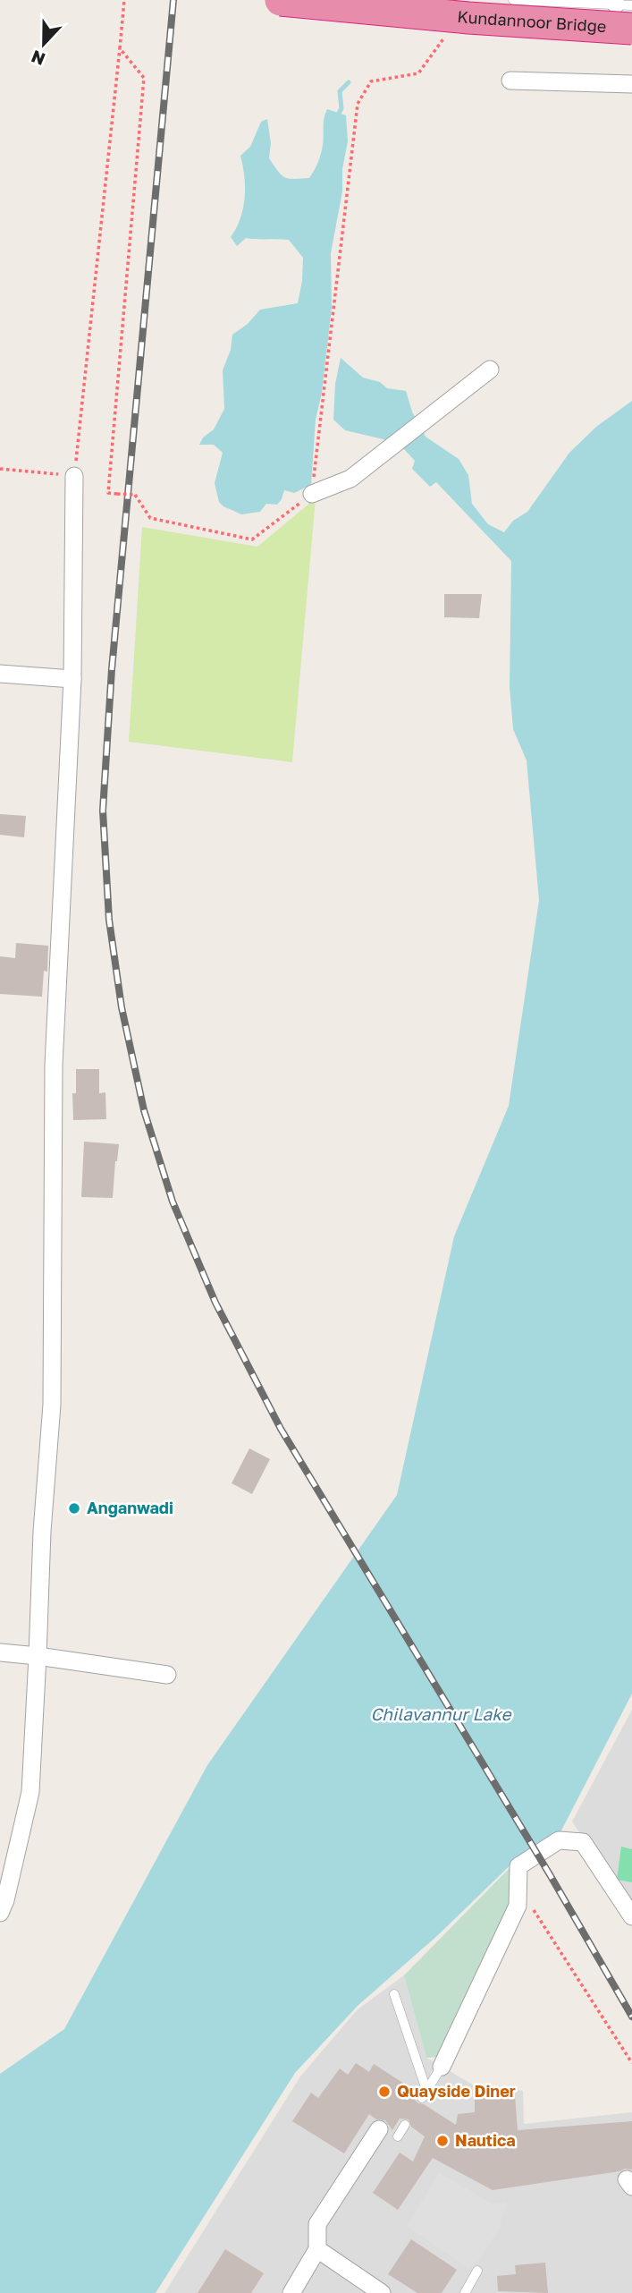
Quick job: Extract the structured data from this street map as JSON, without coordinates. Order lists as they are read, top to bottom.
{
  "streets": {
    "highway": ["Kundannoor Bridge"]
  },
  "water": ["Chilavannur Lake"],
  "places": ["Anganwadi", "Quayside Diner", "Nautica"],
  "north": "bottom"
}
